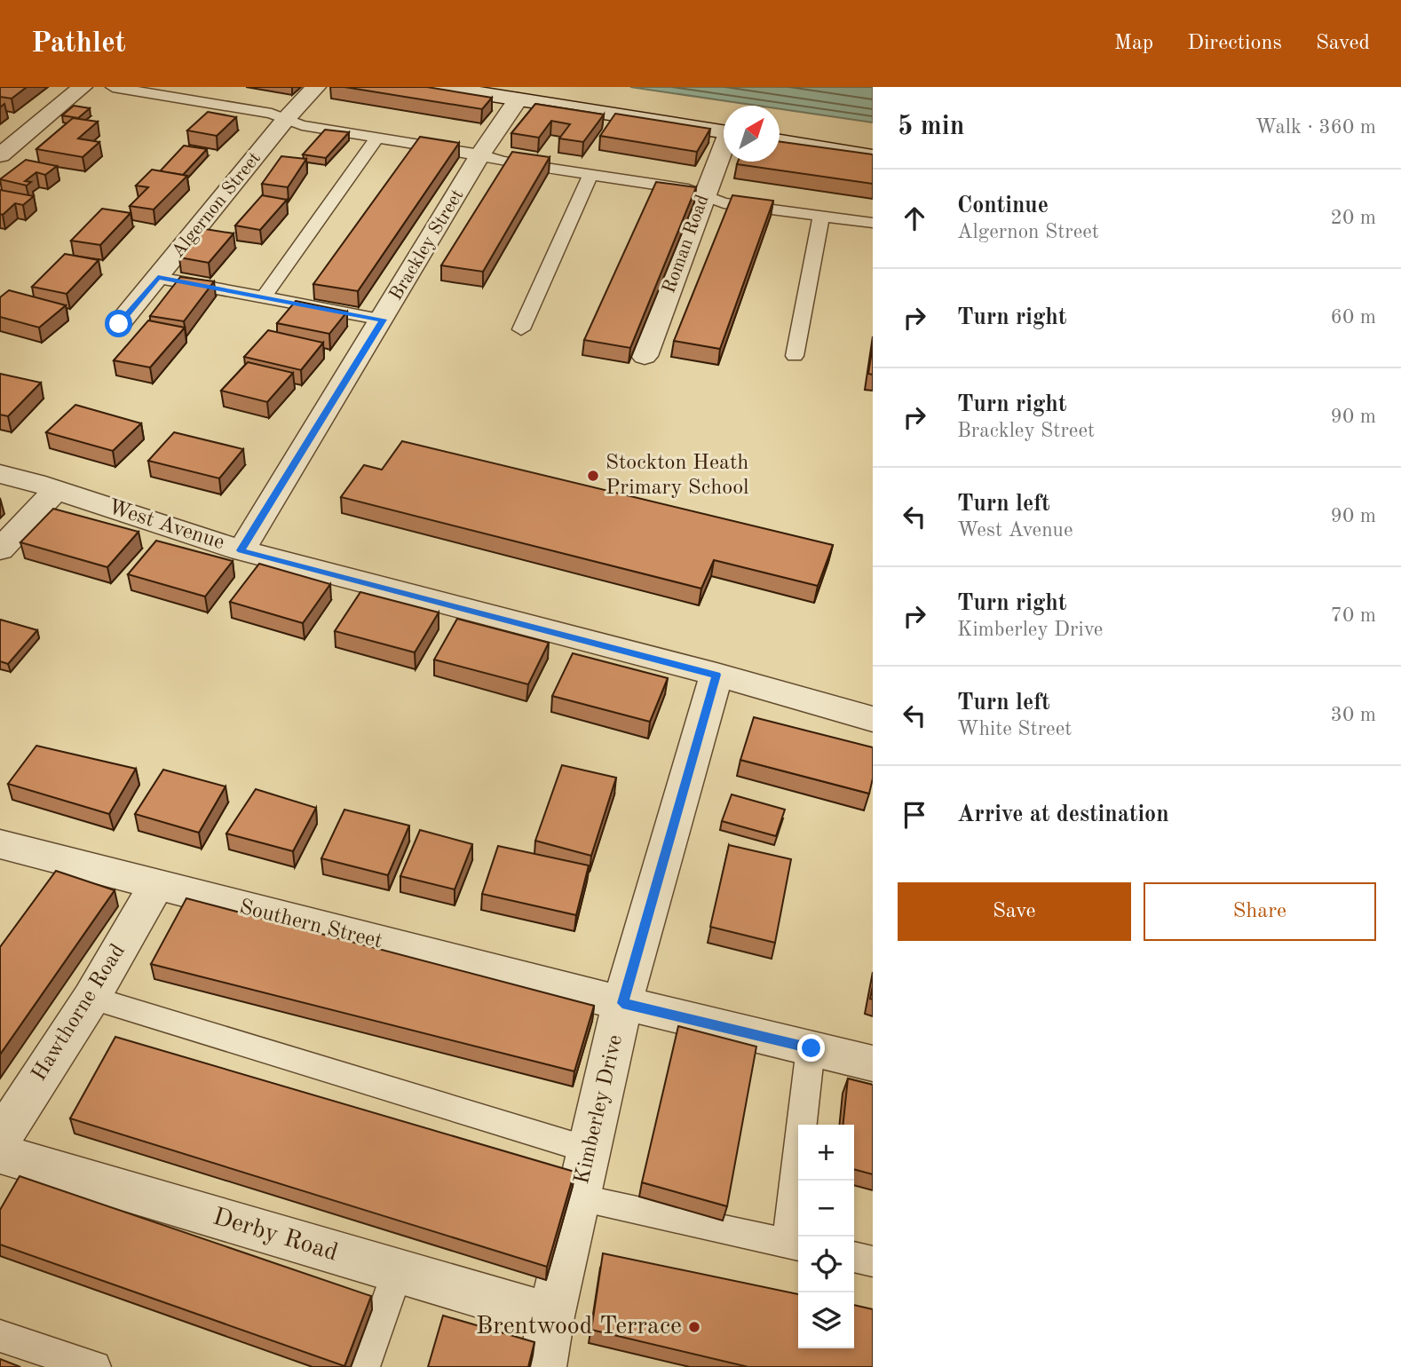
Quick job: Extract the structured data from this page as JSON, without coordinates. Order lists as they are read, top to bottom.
{
  "streets": {
    "street": [
      "Algernon Street",
      "Roman Road",
      "Brackley Street",
      "West Avenue",
      "Southern Street",
      "Hawthorne Road",
      "Kimberley Drive",
      "Derby Road"
    ]
  },
  "crossings": [
    ["Brackley Street", "West Avenue"],
    ["West Avenue", "Kimberley Drive"],
    ["Southern Street", "Hawthorne Road"],
    ["Southern Street", "Kimberley Drive"],
    ["Kimberley Drive", "Derby Road"]
  ],
  "places": ["Stockton Heath Primary School", "Brentwood Terrace"],
  "north": "top right",
  "page": {
    "header": "Pathlet",
    "nav": ["Map", "Directions", "Saved"],
    "heading": ["5 min", "Walk · 360 m"],
    "list": [
      ["Continue", "Algernon Street", "20 m"],
      ["Turn right", "60 m"],
      ["Turn right", "Brackley Street", "90 m"],
      ["Turn left", "West Avenue", "90 m"],
      ["Turn right", "Kimberley Drive", "70 m"],
      ["Turn left", "White Street", "30 m"],
      "Arrive at destination"
    ],
    "buttons": ["Save", "Share"],
    "map_buttons": ["+", "−"]
  }
}
